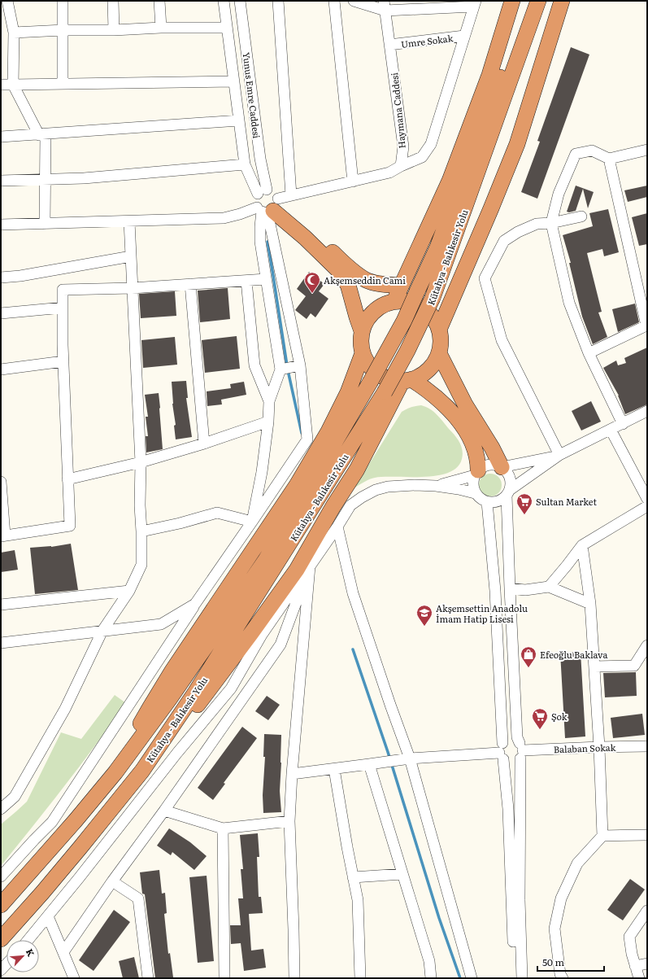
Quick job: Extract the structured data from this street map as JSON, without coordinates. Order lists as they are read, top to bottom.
{
  "streets": {
    "highway": ["Kütahya - Balıkesir Yolu"],
    "street": [
      "Umre Sokak",
      "Yunus Emre Caddesi",
      "Haymana Caddesi",
      "Balaban Sokak"
    ]
  },
  "crossings": [
    ["Umre Sokak", "Haymana Caddesi"]
  ],
  "places": {
    "mosque": ["Akşemseddin Cami"],
    "supermarket": ["Sultan Market", "Şok"],
    "school or university": ["Akşemsettin Anadolu İmam Hatip Lisesi"],
    "shop": ["Efeoğlu Baklava"]
  },
  "scale_bar": "50 m",
  "north": "top right"
}
